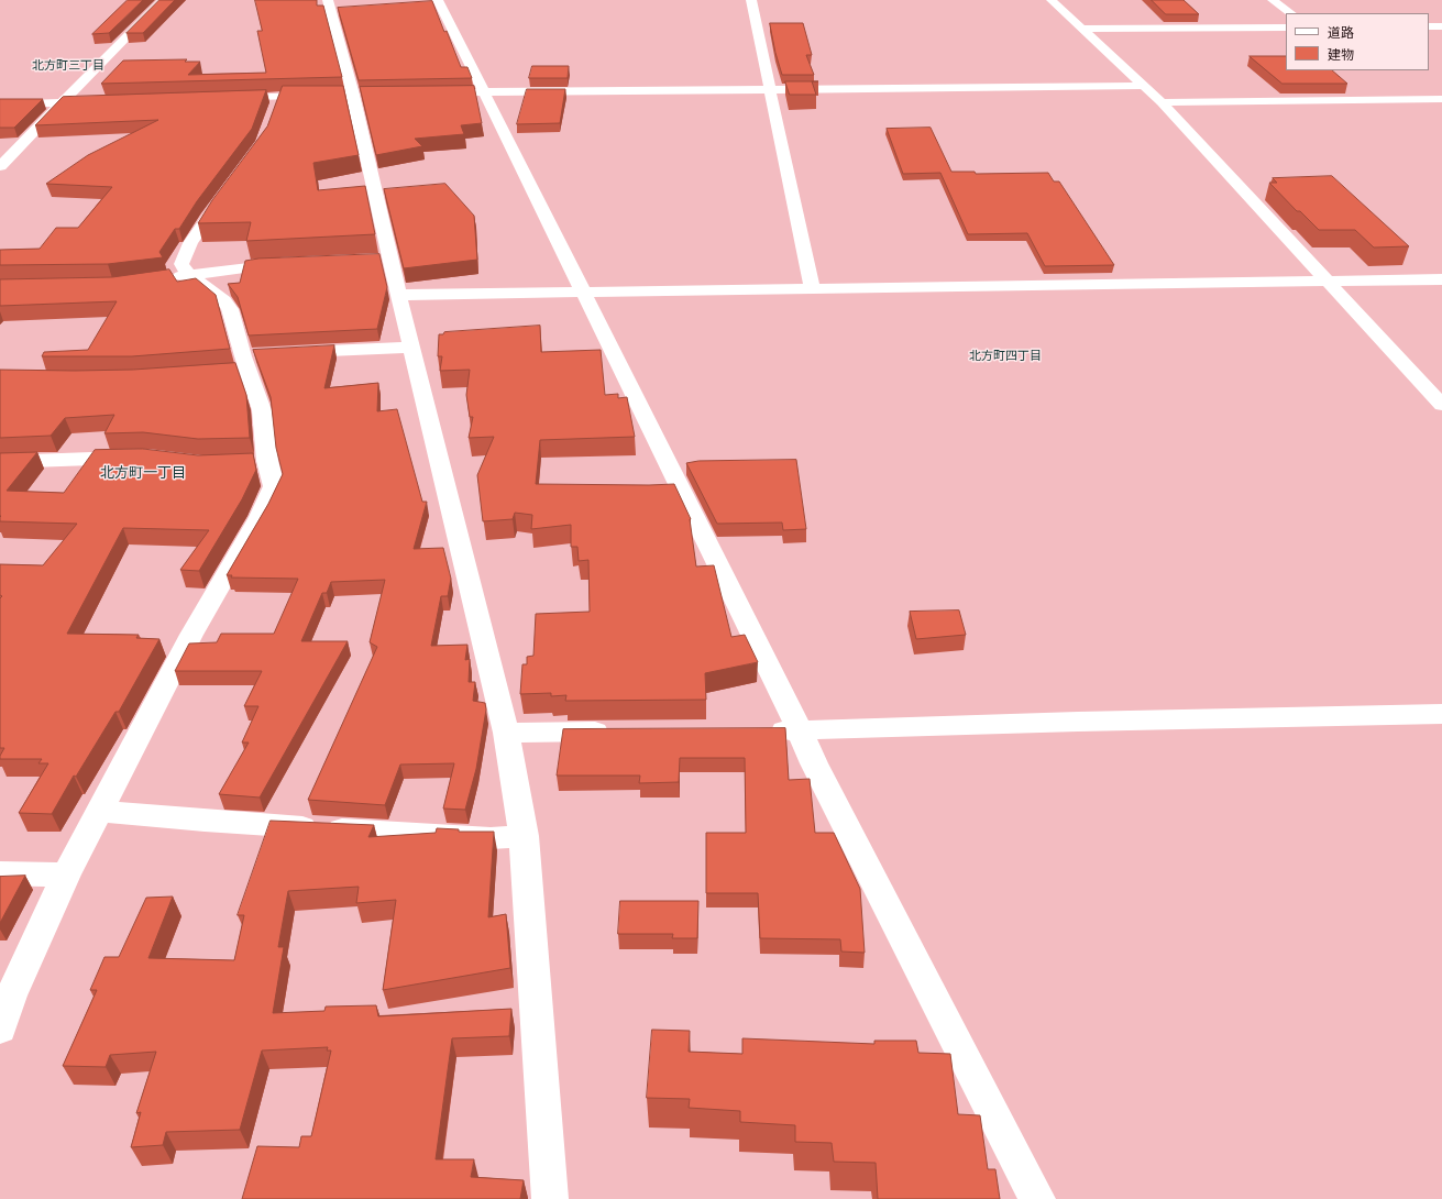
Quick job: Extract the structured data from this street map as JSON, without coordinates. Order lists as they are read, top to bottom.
{
  "districts": ["北方町三丁目", "北方町四丁目", "北方町一丁目"],
  "legend": ["道路", "建物"]
}
